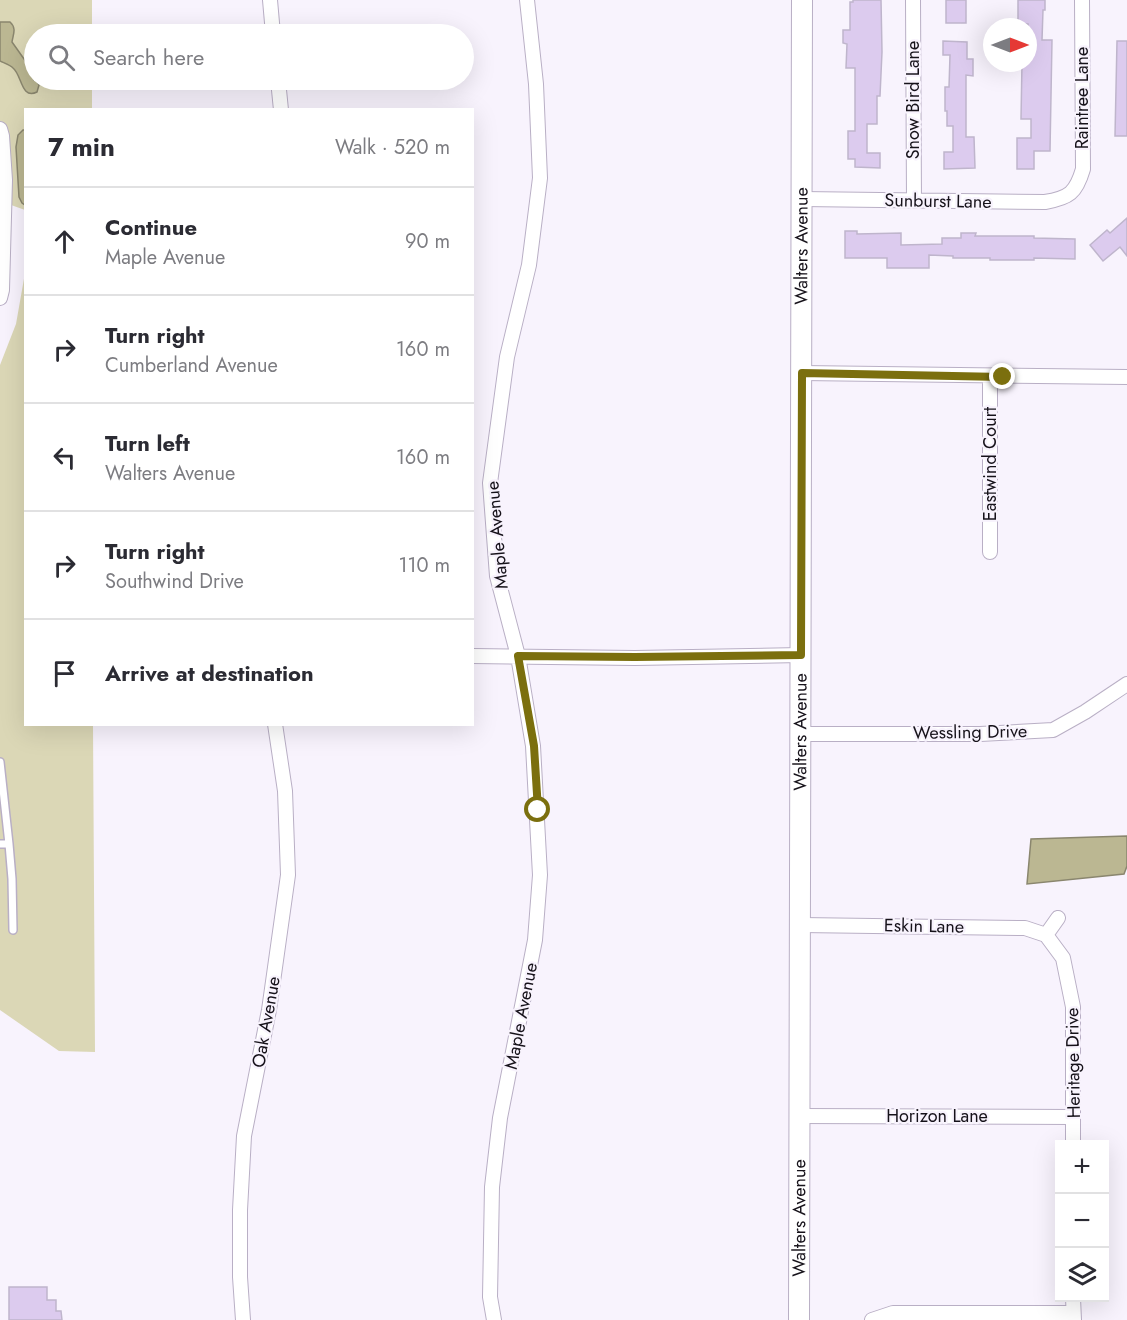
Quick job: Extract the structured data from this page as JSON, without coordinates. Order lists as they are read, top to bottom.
{
  "streets": {
    "main road": ["Walters Avenue"],
    "street": [
      "Raintree Lane",
      "Snow Bird Lane",
      "Sunburst Lane",
      "Eastwind Court",
      "Maple Avenue",
      "Wessling Drive",
      "Eskin Lane",
      "Oak Avenue",
      "Heritage Drive",
      "Horizon Lane"
    ]
  },
  "crossings": [
    ["Raintree Lane", "Sunburst Lane"],
    ["Snow Bird Lane", "Sunburst Lane"],
    ["Sunburst Lane", "Walters Avenue"],
    ["Walters Avenue", "Wessling Drive"],
    ["Walters Avenue", "Eskin Lane"],
    ["Walters Avenue", "Horizon Lane"],
    ["Eskin Lane", "Heritage Drive"],
    ["Heritage Drive", "Horizon Lane"]
  ],
  "north": "right",
  "page": {
    "search": "Search here",
    "heading": ["7 min", "Walk · 520 m"],
    "list": [
      ["Continue", "Maple Avenue", "90 m"],
      ["Turn right", "Cumberland Avenue", "160 m"],
      ["Turn left", "Walters Avenue", "160 m"],
      ["Turn right", "Southwind Drive", "110 m"],
      "Arrive at destination"
    ],
    "map_buttons": ["+", "−"]
  }
}
